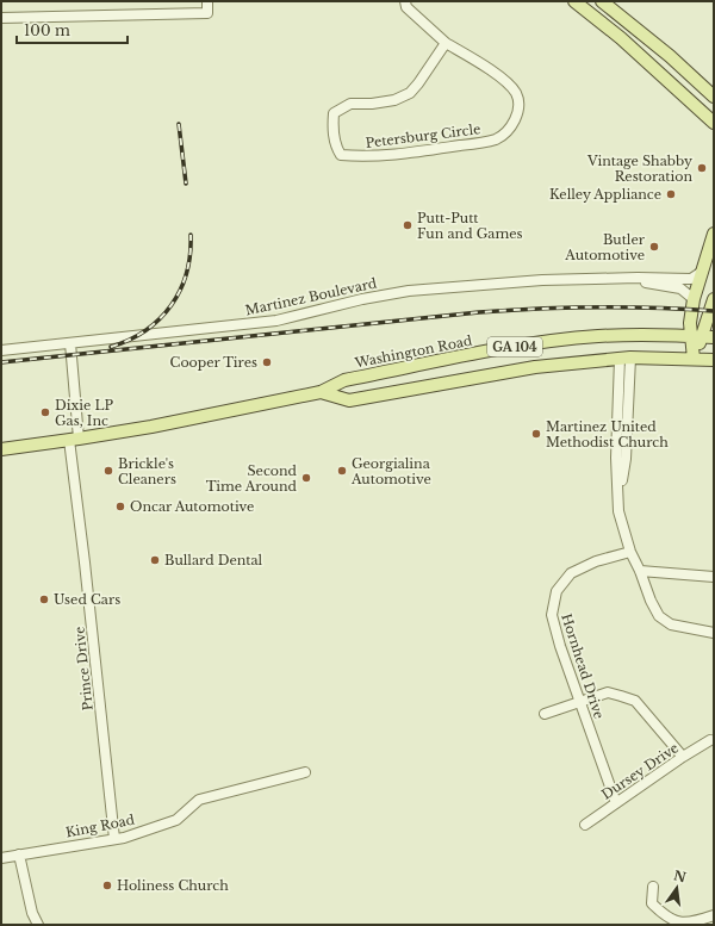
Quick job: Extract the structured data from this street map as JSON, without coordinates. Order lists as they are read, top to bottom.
{
  "streets": {
    "main road": ["GA 104", "Washington Road"],
    "street": [
      "Petersburg Circle",
      "Martinez Boulevard",
      "Hornhead Drive",
      "Prince Drive",
      "Dursey Drive",
      "King Road"
    ]
  },
  "crossings": [
    ["Martinez Boulevard", "Prince Drive"],
    ["Washington Road", "Prince Drive"],
    ["Hornhead Drive", "Dursey Drive"],
    ["Prince Drive", "King Road"]
  ],
  "places": [
    "Vintage Shabby Restoration",
    "Kelley Appliance",
    "Putt-Putt Fun and Games",
    "Butler Automotive",
    "Cooper Tires",
    "Dixie LP Gas, Inc",
    "Martinez United Methodist Church",
    "Brickle's Cleaners",
    "Georgialina Automotive",
    "Second Time Around",
    "Oncar Automotive",
    "Bullard Dental",
    "Used Cars",
    "Holiness Church"
  ],
  "scale_bar": "100 m",
  "north": "top"
}
